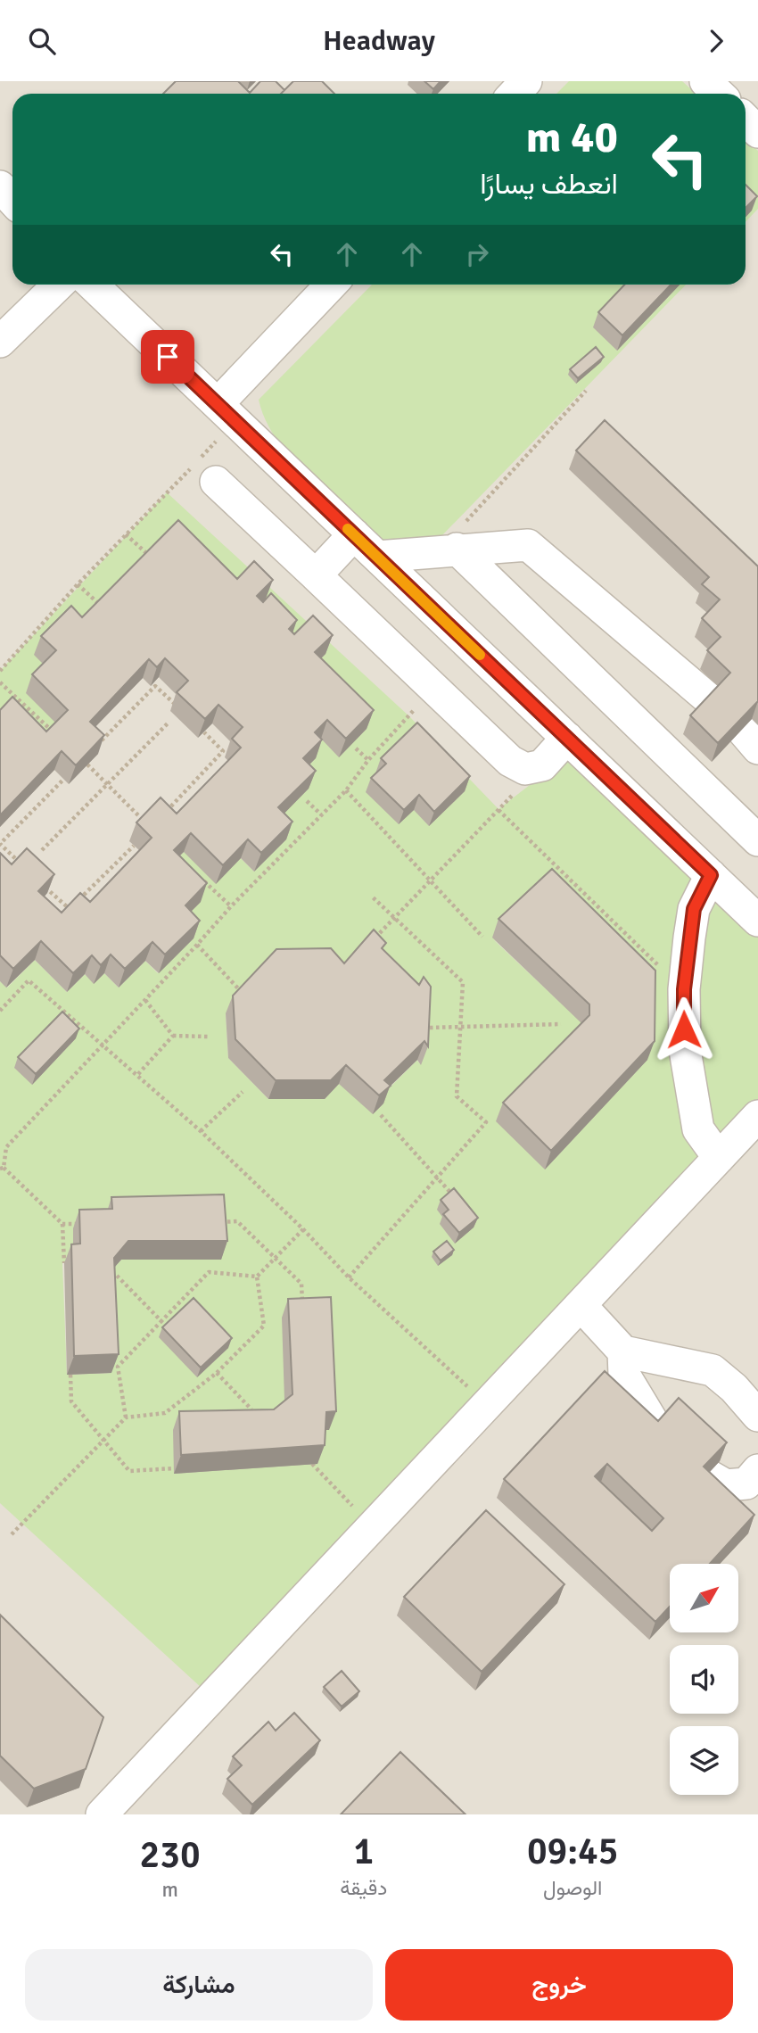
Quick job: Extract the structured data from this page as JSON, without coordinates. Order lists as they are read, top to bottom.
{
  "north": "top right",
  "page": {
    "header": "Headway",
    "turn": ["40 m", "انعطف يسارًا"],
    "eta": [
      "09:45",
      "الوصول",
      "1",
      "دقيقة",
      "230",
      "m"
    ],
    "buttons": ["خروج", "مشاركة"]
  }
}
